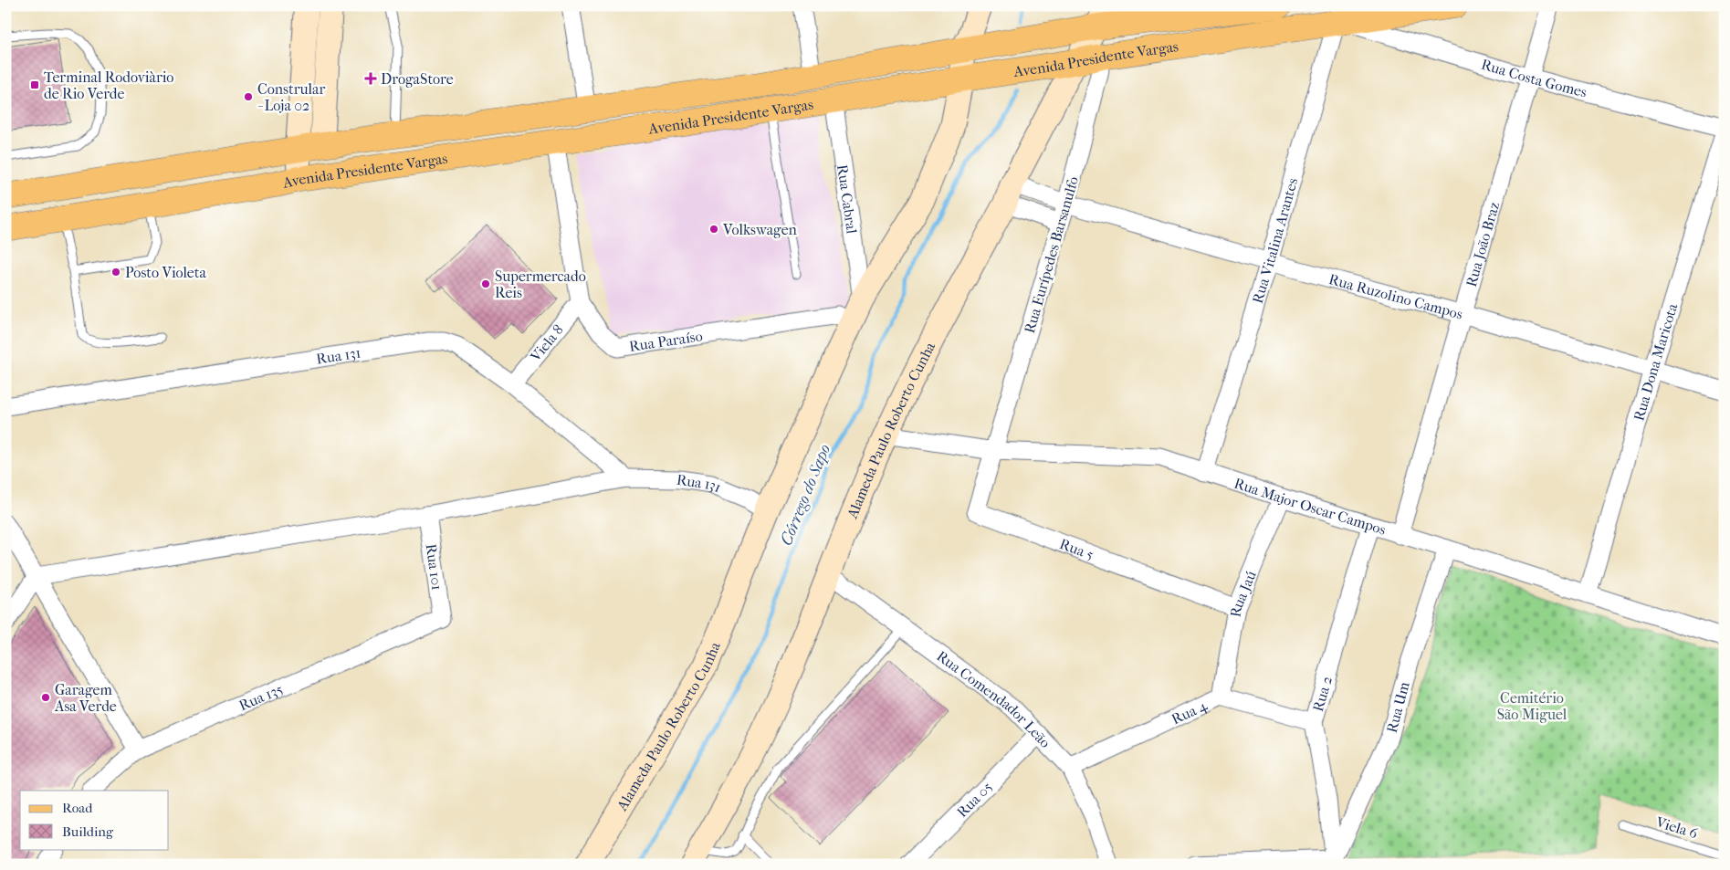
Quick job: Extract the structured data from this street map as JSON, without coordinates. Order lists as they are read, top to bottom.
{
  "streets": {
    "main road": ["Avenida Presidente Vargas"],
    "street": [
      "Rua Costa Gomes",
      "Rua Cabral",
      "Rua Vitalina Arantes",
      "Rua João Braz",
      "Rua Eurípedes Barsanulfo",
      "Rua Ruzolino Campos",
      "Rua Paraíso",
      "Viela 8",
      "Rua 131",
      "Rua Dona Maricota",
      "Alameda Paulo Roberto Cunha",
      "Rua Major Oscar Campos",
      "Rua 5",
      "Rua 101",
      "Rua Jaú",
      "Rua 2",
      "Rua 135",
      "Rua Comendador Leão",
      "Rua Um",
      "Rua 4",
      "Rua 05"
    ],
    "lane": ["Viela 6"]
  },
  "crossings": [
    ["Avenida Presidente Vargas", "Rua Costa Gomes"],
    ["Avenida Presidente Vargas", "Rua Cabral"],
    ["Avenida Presidente Vargas", "Rua Vitalina Arantes"],
    ["Avenida Presidente Vargas", "Rua Eurípedes Barsanulfo"],
    ["Avenida Presidente Vargas", "Rua Paraíso"],
    ["Avenida Presidente Vargas", "Alameda Paulo Roberto Cunha"],
    ["Rua Costa Gomes", "Rua Vitalina Arantes"],
    ["Rua Costa Gomes", "Rua João Braz"],
    ["Rua Costa Gomes", "Rua Dona Maricota"],
    ["Rua Cabral", "Alameda Paulo Roberto Cunha"],
    ["Rua Vitalina Arantes", "Rua Ruzolino Campos"],
    ["Rua Vitalina Arantes", "Rua Major Oscar Campos"],
    ["Rua João Braz", "Rua Ruzolino Campos"],
    ["Rua João Braz", "Rua Major Oscar Campos"],
    ["Rua Eurípedes Barsanulfo", "Rua Ruzolino Campos"],
    ["Rua Eurípedes Barsanulfo", "Rua Major Oscar Campos"],
    ["Rua Eurípedes Barsanulfo", "Rua 5"],
    ["Rua Ruzolino Campos", "Rua Dona Maricota"],
    ["Rua Ruzolino Campos", "Alameda Paulo Roberto Cunha"],
    ["Rua Paraíso", "Viela 8"],
    ["Rua Paraíso", "Alameda Paulo Roberto Cunha"],
    ["Viela 8", "Rua 131"],
    ["Rua 131", "Alameda Paulo Roberto Cunha"],
    ["Rua 131", "Rua 101"],
    ["Rua Dona Maricota", "Rua Major Oscar Campos"],
    ["Alameda Paulo Roberto Cunha", "Rua Major Oscar Campos"],
    ["Alameda Paulo Roberto Cunha", "Rua Comendador Leão"],
    ["Rua Major Oscar Campos", "Rua 5"],
    ["Rua Major Oscar Campos", "Rua Jaú"],
    ["Rua Major Oscar Campos", "Rua 2"],
    ["Rua Major Oscar Campos", "Rua Um"],
    ["Rua 5", "Rua Jaú"],
    ["Rua 101", "Rua 135"],
    ["Rua Jaú", "Rua 4"],
    ["Rua 2", "Rua Um"],
    ["Rua 2", "Rua 4"],
    ["Rua Comendador Leão", "Rua 4"],
    ["Rua Comendador Leão", "Rua 05"]
  ],
  "water": ["Córrego do Sapo"],
  "parks": ["Cemitério São Miguel"],
  "places": {
    "health": ["DrogaStore"],
    "transit": ["Terminal Rodoviàrio de Rio Verde"],
    "other": [
      "Constrular - Loja 02",
      "Volkswagen",
      "Posto Violeta",
      "Supermercado Reis",
      "Garagem Asa Verde"
    ]
  },
  "legend": ["Road", "Building"]
}
